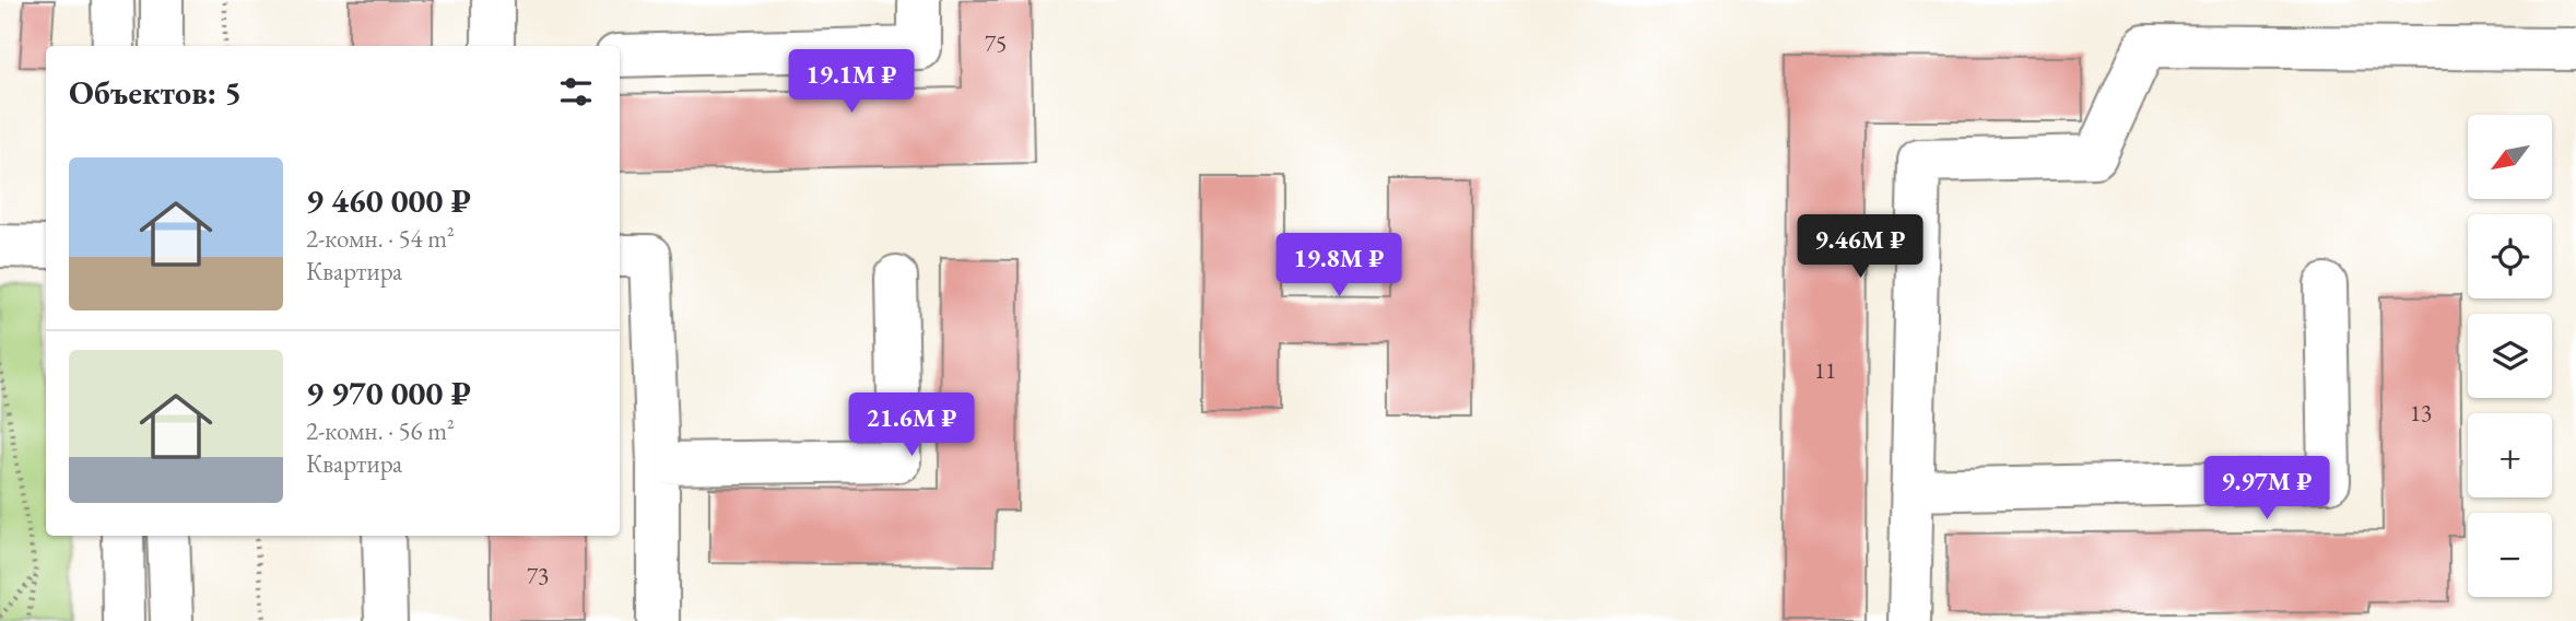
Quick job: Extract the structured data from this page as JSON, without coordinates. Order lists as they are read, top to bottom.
{
  "house_numbers": [
    "75",
    "11",
    "13",
    "73"
  ],
  "north": "bottom left",
  "page": {
    "heading": "Объектов: 5",
    "price": [
      "19.1M ₽",
      "9.46M ₽",
      "19.8M ₽",
      "21.6M ₽",
      "9.97M ₽"
    ],
    "map_buttons": ["+", "−"],
    "list": [
      {
        "name": "9 460 000 ₽",
        "note": "2-комн. · 54 m² · Квартира"
      },
      {
        "name": "9 970 000 ₽",
        "note": "2-комн. · 56 m² · Квартира"
      }
    ]
  }
}
